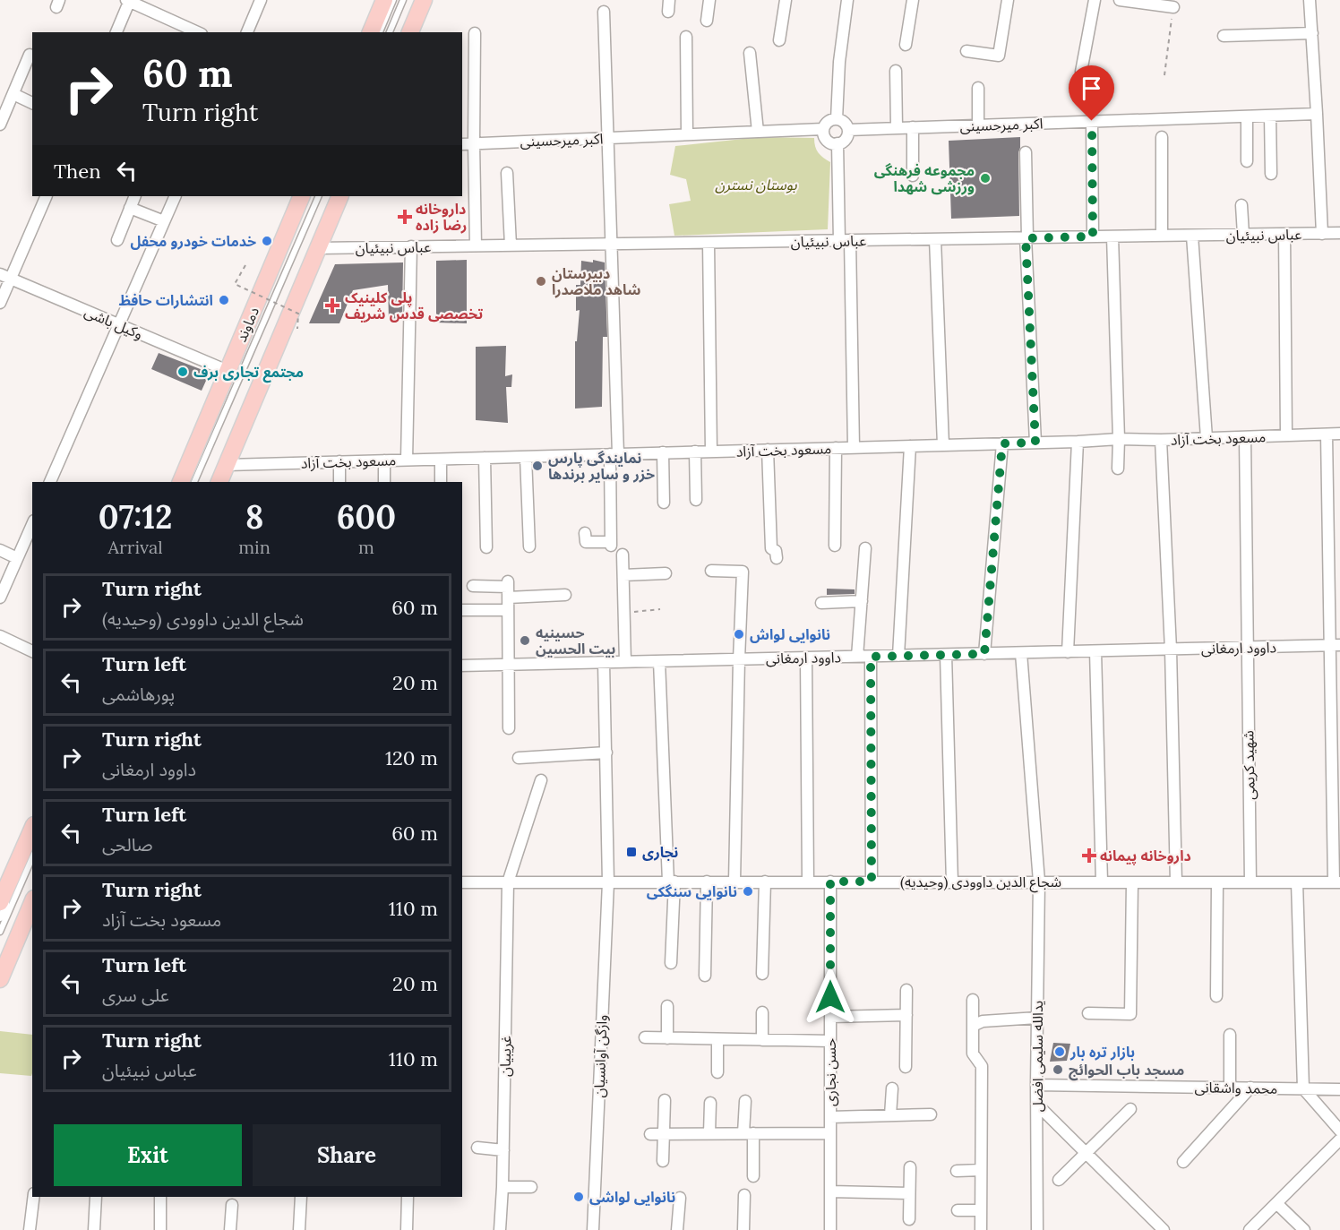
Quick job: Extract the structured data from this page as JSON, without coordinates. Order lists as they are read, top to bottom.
{
  "streets": {
    "main road": ["دماوند"],
    "street": [
      "اکبر میرحسینی",
      "عباس نبیئیان",
      "وکیل باشی",
      "مسعود بخت آزاد",
      "داوود ارمغانی",
      "شهید کریمی",
      "شجاع الدین داوودی (وحیدیه)",
      "غریبیان",
      "وازگن آوانسیان",
      "یدالله سلیمی افضل",
      "حسن نجاری",
      "محمد واشقانی"
    ]
  },
  "crossings": [
    ["وکیل باشی", "دماوند"],
    ["مسعود بخت آزاد", "شهید کریمی"],
    ["داوود ارمغانی", "شهید کریمی"],
    ["داوود ارمغانی", "وازگن آوانسیان"],
    ["داوود ارمغانی", "یدالله سلیمی افضل"],
    ["شهید کریمی", "شجاع الدین داوودی (وحیدیه)"],
    ["شجاع الدین داوودی (وحیدیه)", "غریبیان"],
    ["شجاع الدین داوودی (وحیدیه)", "وازگن آوانسیان"],
    ["شجاع الدین داوودی (وحیدیه)", "یدالله سلیمی افضل"],
    ["شجاع الدین داوودی (وحیدیه)", "حسن نجاری"],
    ["یدالله سلیمی افضل", "محمد واشقانی"]
  ],
  "parks": ["بوستان نسترن"],
  "places": {
    "other": [
      "مجموعه فرهنگی ورزشی شهدا",
      "خدمات خودرو محفل",
      "دبیرستان شاهد ملاصدرا",
      "انتشارات حافظ",
      "مجتمع تجاری برف",
      "نمایندگی پارس خزر و سایر برندها",
      "نانوایی لواش",
      "حسینیه بیت الحسین",
      "نانوایی سنگکی",
      "بازار تره بار",
      "مسجد باب الحوائج",
      "نانوایی لواشی"
    ],
    "health": ["داروخانه رضا زاده", "پلی کلینیک تخصصی قدس شریف", "داروخانه پیمانه"],
    "transit": ["نجاری"]
  },
  "page": {
    "turn": ["60 m", "Turn right"],
    "then": "Then",
    "eta": [
      "07:12",
      "Arrival",
      "8",
      "min",
      "600",
      "m"
    ],
    "list": [
      {
        "name": "Turn right",
        "note": "شجاع الدین داوودی (وحیدیه)",
        "value": "60 m"
      },
      {
        "name": "Turn left",
        "note": "پورهاشمی",
        "value": "20 m"
      },
      {
        "name": "Turn right",
        "note": "داوود ارمغانی",
        "value": "120 m"
      },
      {
        "name": "Turn left",
        "note": "صالحی",
        "value": "60 m"
      },
      {
        "name": "Turn right",
        "note": "مسعود بخت آزاد",
        "value": "110 m"
      },
      {
        "name": "Turn left",
        "note": "علی سری",
        "value": "20 m"
      },
      {
        "name": "Turn right",
        "note": "عباس نبیئیان",
        "value": "110 m"
      }
    ],
    "buttons": ["Exit", "Share"]
  }
}
